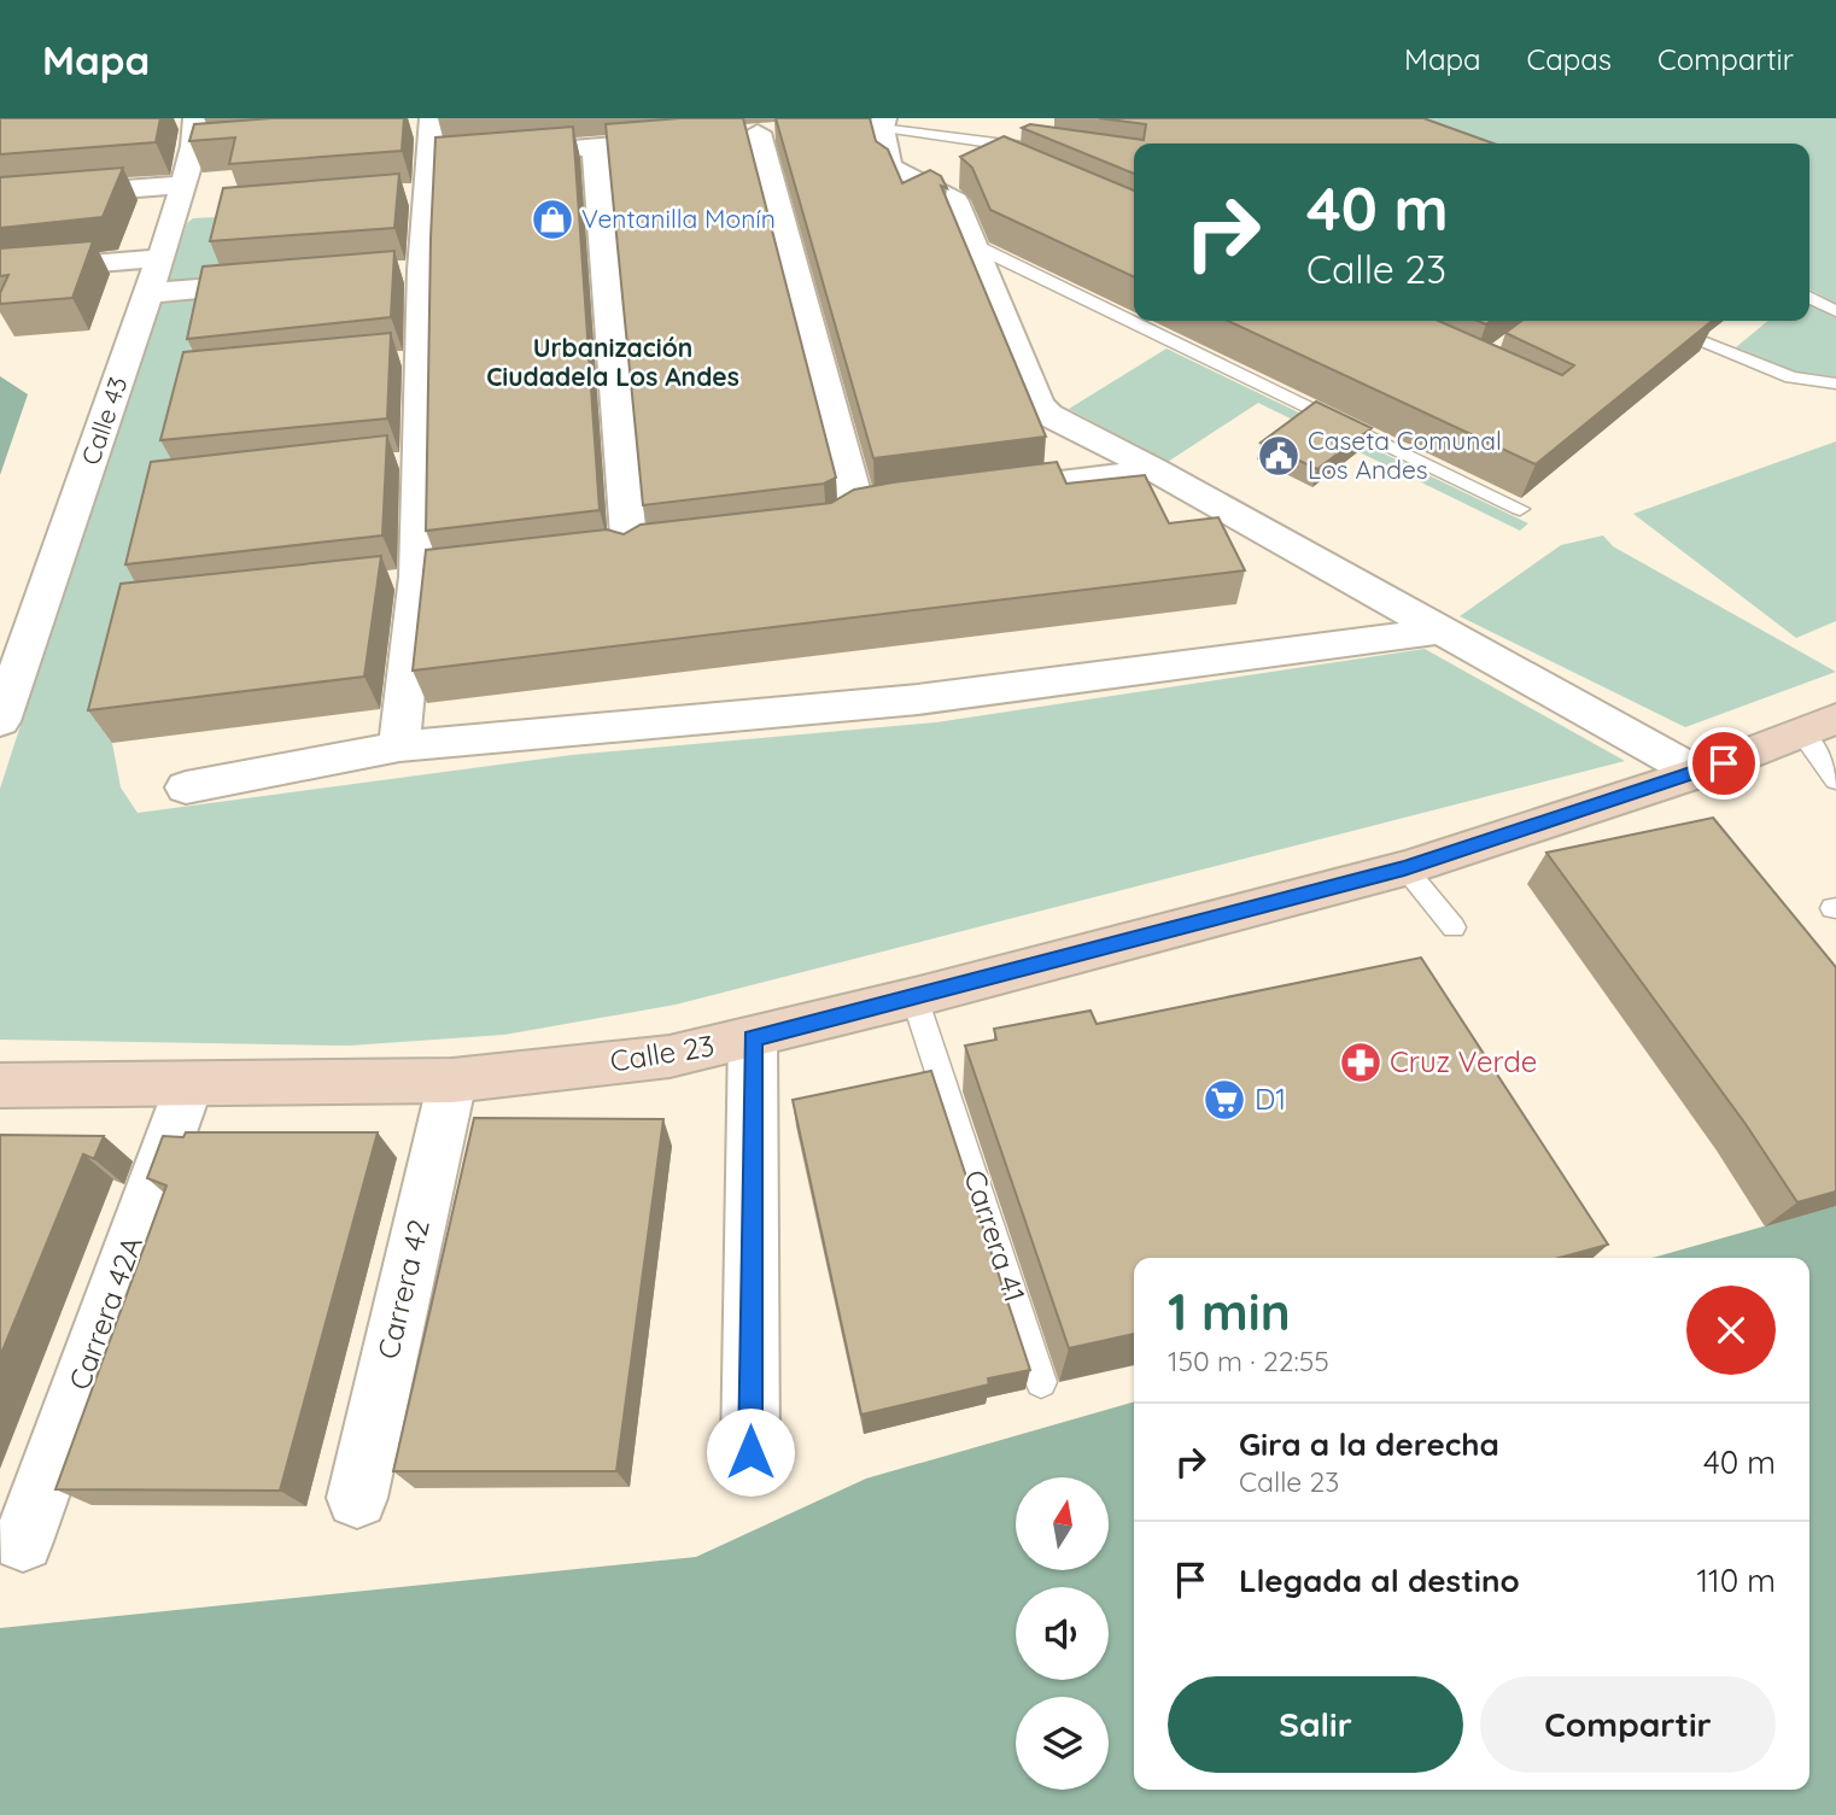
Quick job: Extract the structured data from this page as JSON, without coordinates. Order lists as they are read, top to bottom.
{
  "streets": {
    "main road": ["Calle 23"],
    "street": ["Calle 43", "Carrera 42", "Carrera 42A"],
    "lane": ["Carrera 41"]
  },
  "crossings": [
    ["Calle 23", "Carrera 41"],
    ["Calle 23", "Carrera 42"],
    ["Calle 23", "Carrera 42A"]
  ],
  "districts": ["Urbanización Ciudadela Los Andes"],
  "places": {
    "shop": ["Ventanilla Monín"],
    "public building": ["Caseta Comunal Los Andes"],
    "pharmacy": ["Cruz Verde"],
    "supermarket": ["D1"]
  },
  "north": "top",
  "page": {
    "header": "Mapa",
    "nav": ["Mapa", "Capas", "Compartir"],
    "turn": ["40 m", "Calle 23"],
    "heading": ["1 min", "150 m · 22:55"],
    "list": [
      {
        "name": "Gira a la derecha",
        "note": "Calle 23",
        "value": "40 m"
      },
      {
        "name": "Llegada al destino",
        "value": "110 m"
      }
    ],
    "buttons": ["Salir", "Compartir"]
  }
}
